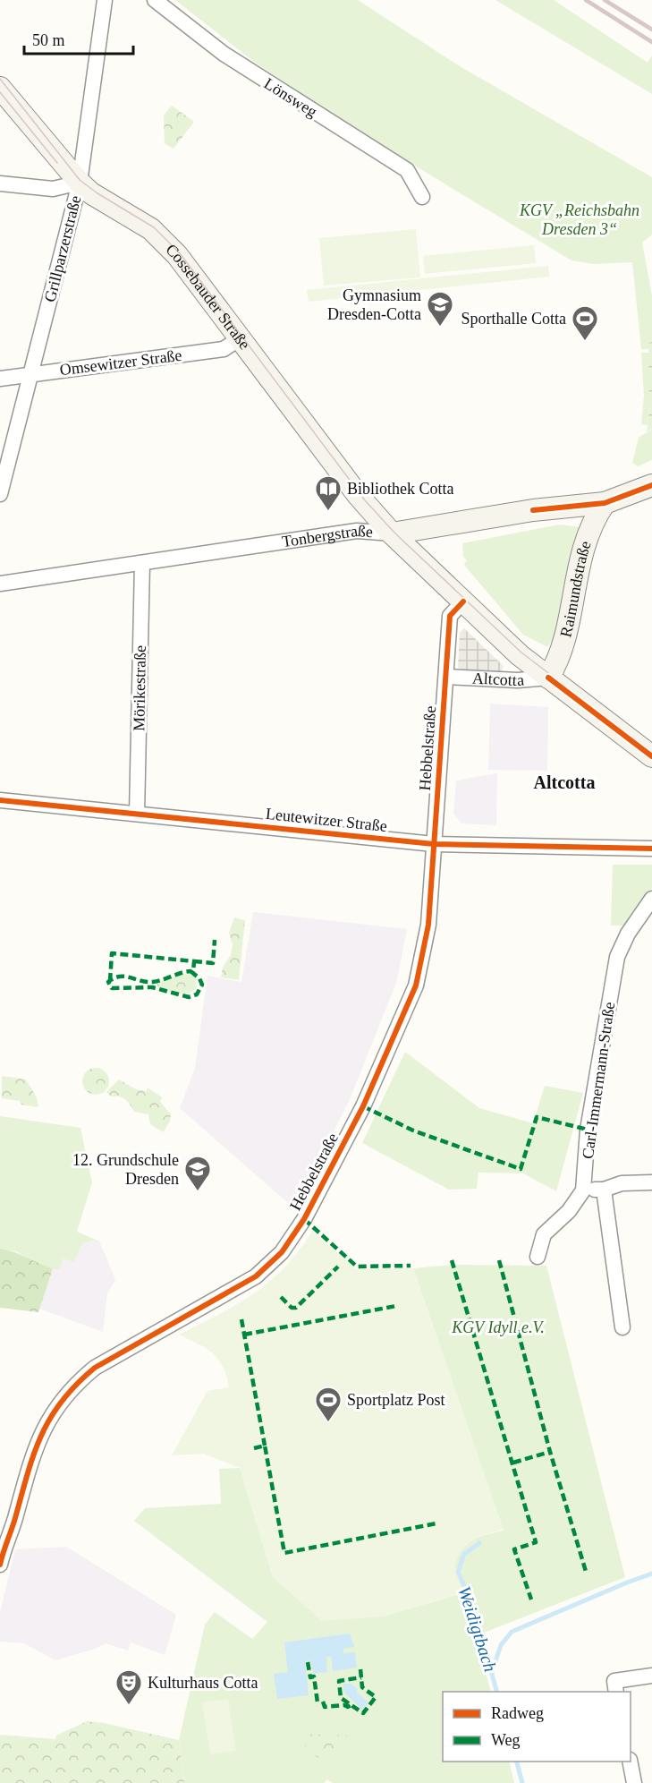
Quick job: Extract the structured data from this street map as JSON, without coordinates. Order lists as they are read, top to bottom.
{
  "streets": {
    "main road": [
      "Cossebauder Straße",
      "Tonbergstraße",
      "Raimundstraße",
      "Altcotta"
    ],
    "street": [
      "Lönsweg",
      "Grillparzerstraße",
      "Omsewitzer Straße",
      "Mörikestraße",
      "Hebbelstraße",
      "Leutewitzer Straße",
      "Carl-Immermann-Straße"
    ]
  },
  "crossings": [
    ["Grillparzerstraße", "Cossebauder Straße"],
    ["Grillparzerstraße", "Omsewitzer Straße"],
    ["Cossebauder Straße", "Omsewitzer Straße"],
    ["Cossebauder Straße", "Tonbergstraße"],
    ["Cossebauder Straße", "Altcotta"],
    ["Tonbergstraße", "Raimundstraße"],
    ["Tonbergstraße", "Altcotta"],
    ["Tonbergstraße", "Mörikestraße"],
    ["Raimundstraße", "Altcotta"],
    ["Altcotta", "Hebbelstraße"],
    ["Mörikestraße", "Leutewitzer Straße"],
    ["Hebbelstraße", "Leutewitzer Straße"]
  ],
  "districts": ["Altcotta"],
  "water": ["Weidigtbach"],
  "parks": ["KGV „Reichsbahn Dresden 3“", "KGV Idyll e.V."],
  "places": {
    "school or university": ["Gymnasium Dresden-Cotta", "12. Grundschule Dresden"],
    "sports": ["Sporthalle Cotta", "Sportplatz Post"],
    "library": ["Bibliothek Cotta"],
    "theatre": ["Kulturhaus Cotta"]
  },
  "legend": ["Radweg", "Weg"],
  "scale_bar": "50 m"
}
